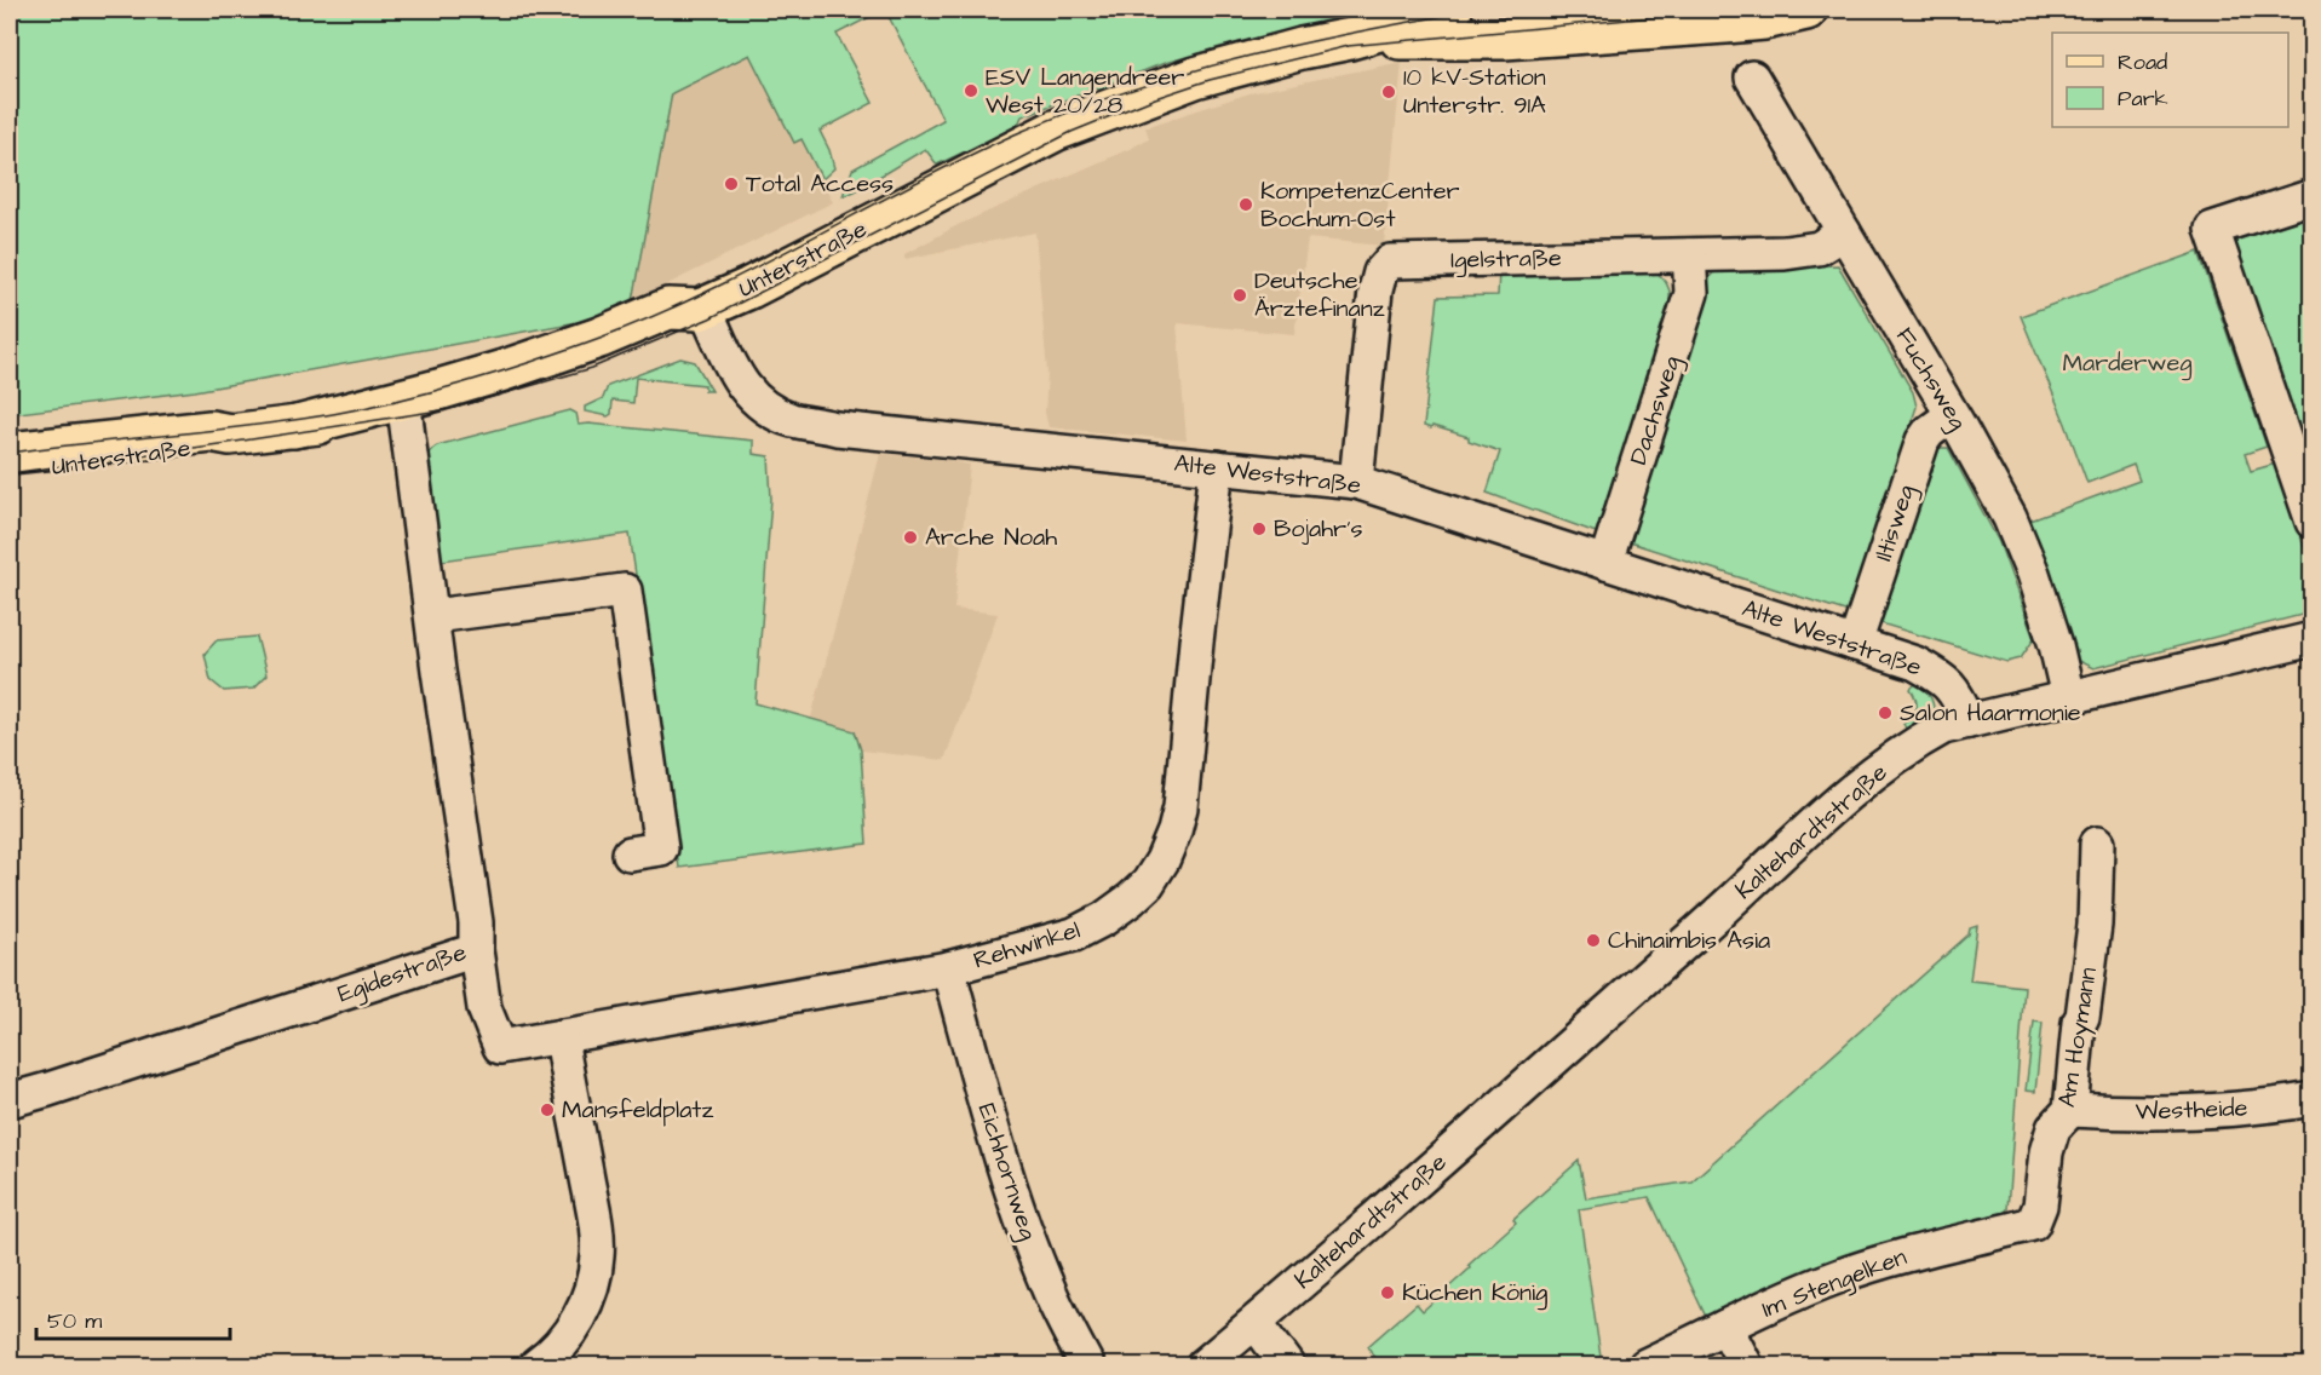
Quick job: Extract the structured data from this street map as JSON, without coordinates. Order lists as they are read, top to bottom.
{
  "streets": {
    "main road": ["Unterstraße"],
    "street": [
      "Igelstraße",
      "Fuchsweg",
      "Dachsweg",
      "Alte Weststraße",
      "Iltisweg",
      "Kaltehardtstraße",
      "Rehwinkel",
      "Egidestraße",
      "Am Hoymann",
      "Westheide",
      "Eichhornweg",
      "Im Stengelken"
    ]
  },
  "crossings": [
    ["Unterstraße", "Alte Weststraße"],
    ["Unterstraße", "Egidestraße"],
    ["Igelstraße", "Fuchsweg"],
    ["Igelstraße", "Dachsweg"],
    ["Igelstraße", "Alte Weststraße"],
    ["Fuchsweg", "Iltisweg"],
    ["Fuchsweg", "Kaltehardtstraße"],
    ["Dachsweg", "Alte Weststraße"],
    ["Alte Weststraße", "Iltisweg"],
    ["Alte Weststraße", "Kaltehardtstraße"],
    ["Alte Weststraße", "Rehwinkel"],
    ["Rehwinkel", "Egidestraße"],
    ["Rehwinkel", "Eichhornweg"],
    ["Am Hoymann", "Westheide"],
    ["Am Hoymann", "Im Stengelken"]
  ],
  "parks": ["Marderweg"],
  "places": [
    "ESV Langendreer West 20/28",
    "10 kV-Station Unterstr. 91A",
    "Total Access",
    "KompetenzCenter Bochum-Ost",
    "Deutsche Ärztefinanz",
    "Bojahr’s",
    "Arche Noah",
    "Salon Haarmonie",
    "Chinaimbis Asia",
    "Mansfeldplatz",
    "Küchen König"
  ],
  "legend": ["Road", "Park"],
  "scale_bar": "50 m"
}
